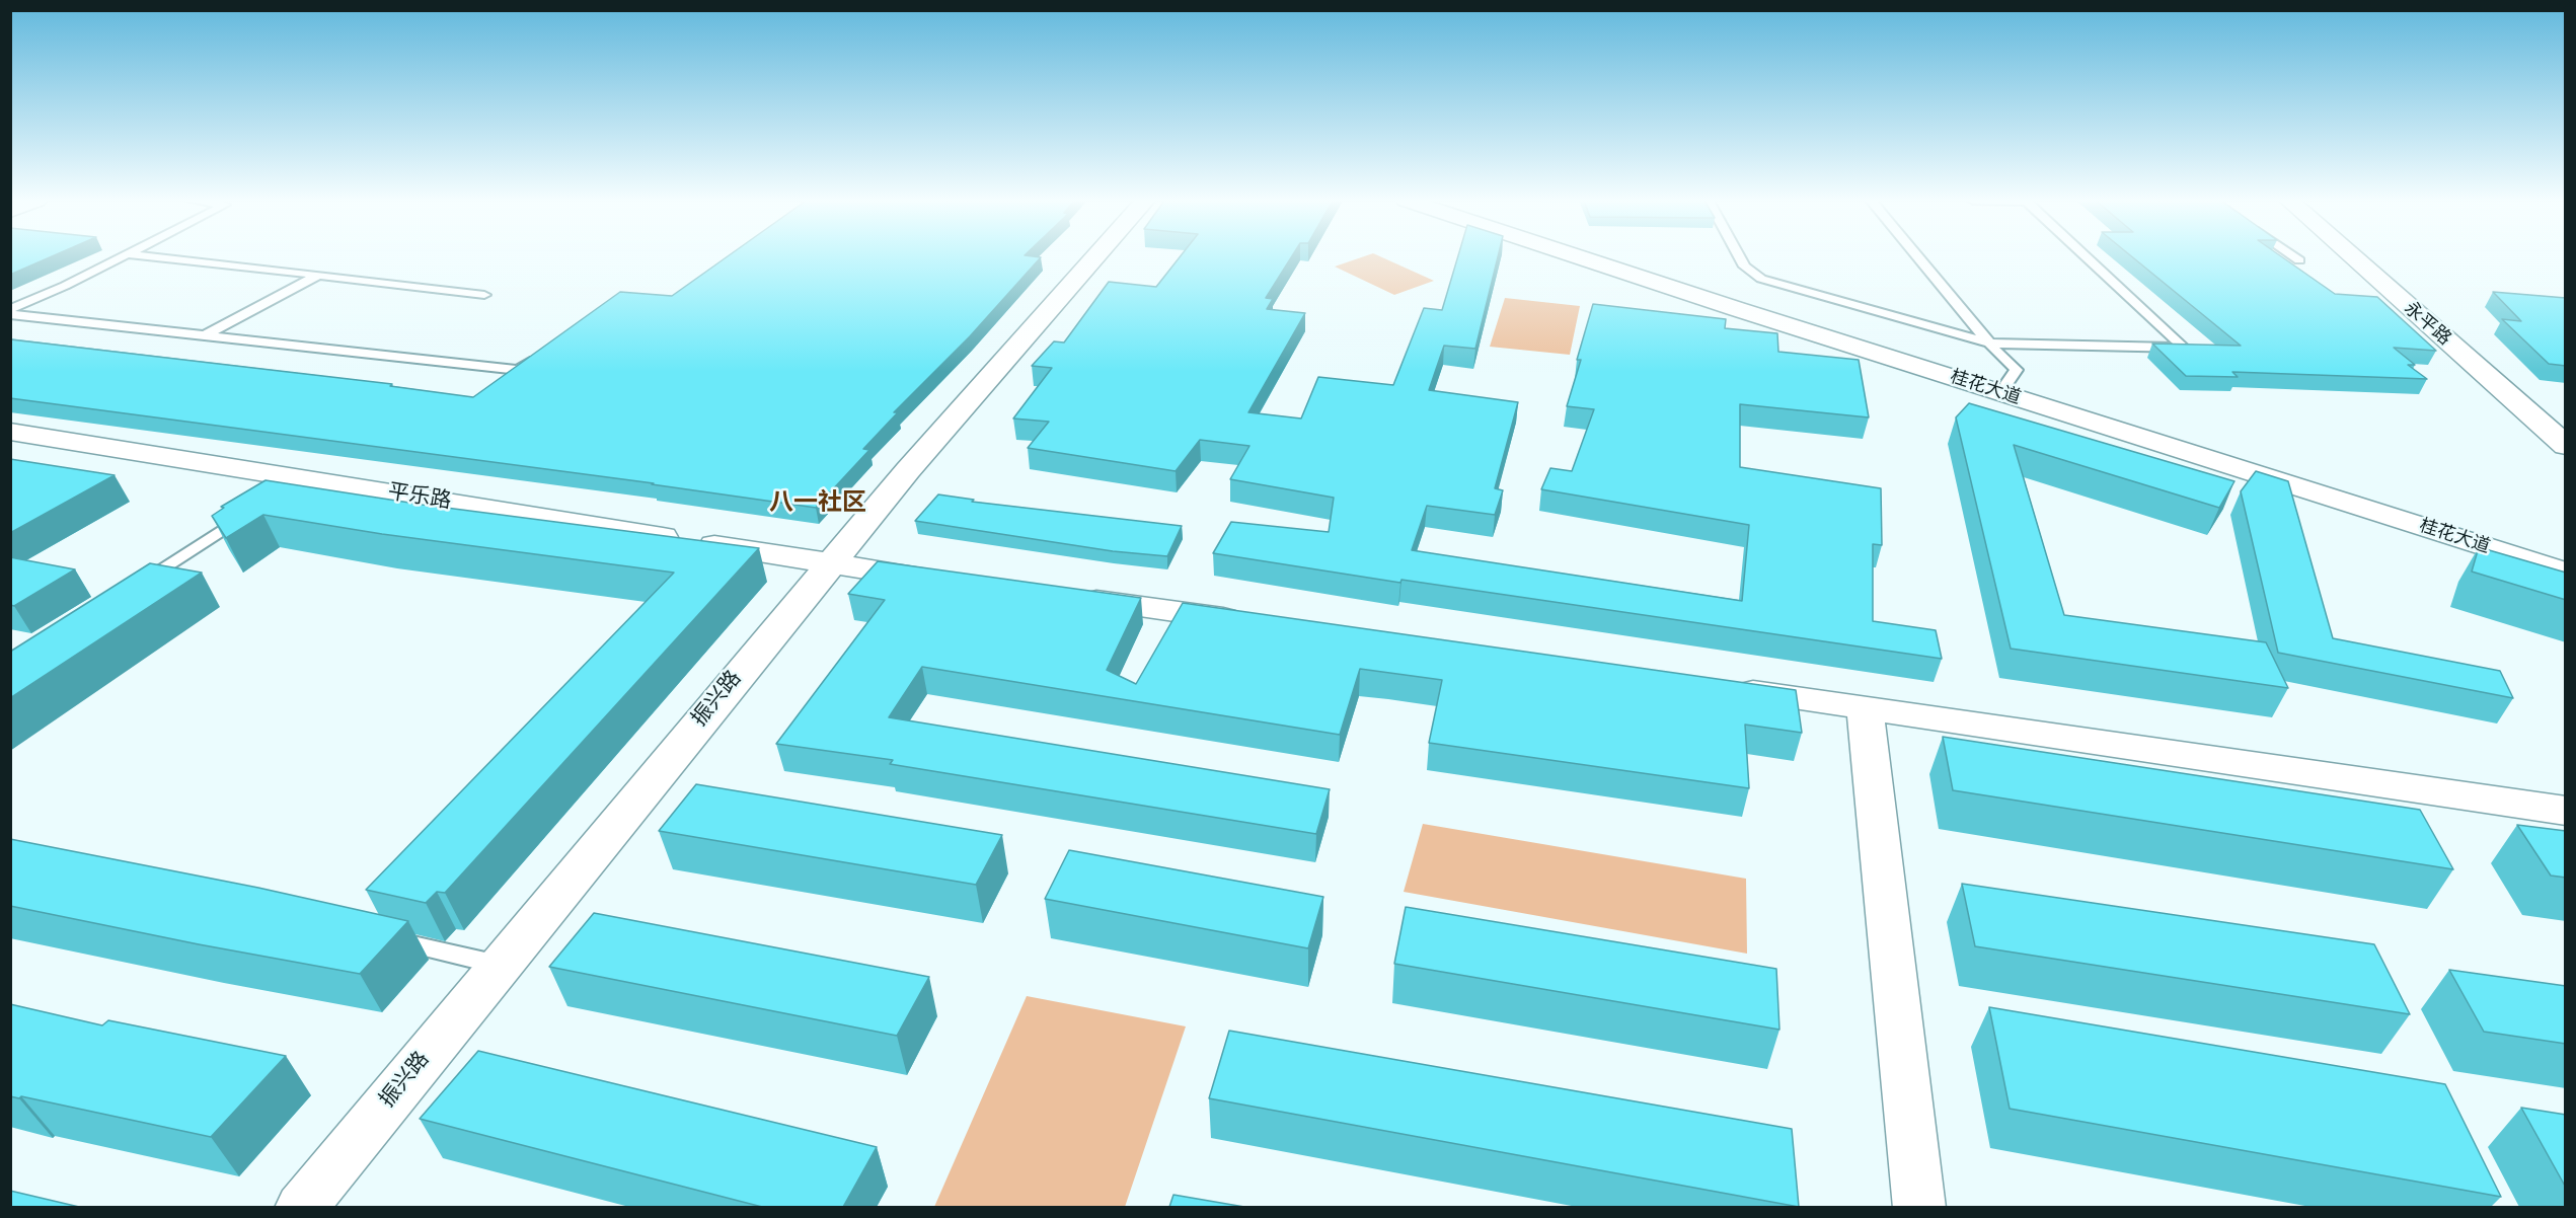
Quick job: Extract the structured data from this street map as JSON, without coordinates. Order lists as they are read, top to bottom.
{
  "streets": {
    "main road": [
      "永平路",
      "桂花大道",
      "平乐路",
      "振兴路"
    ]
  },
  "crossings": [
    ["平乐路", "振兴路"]
  ],
  "districts": ["八一社区"]
}
